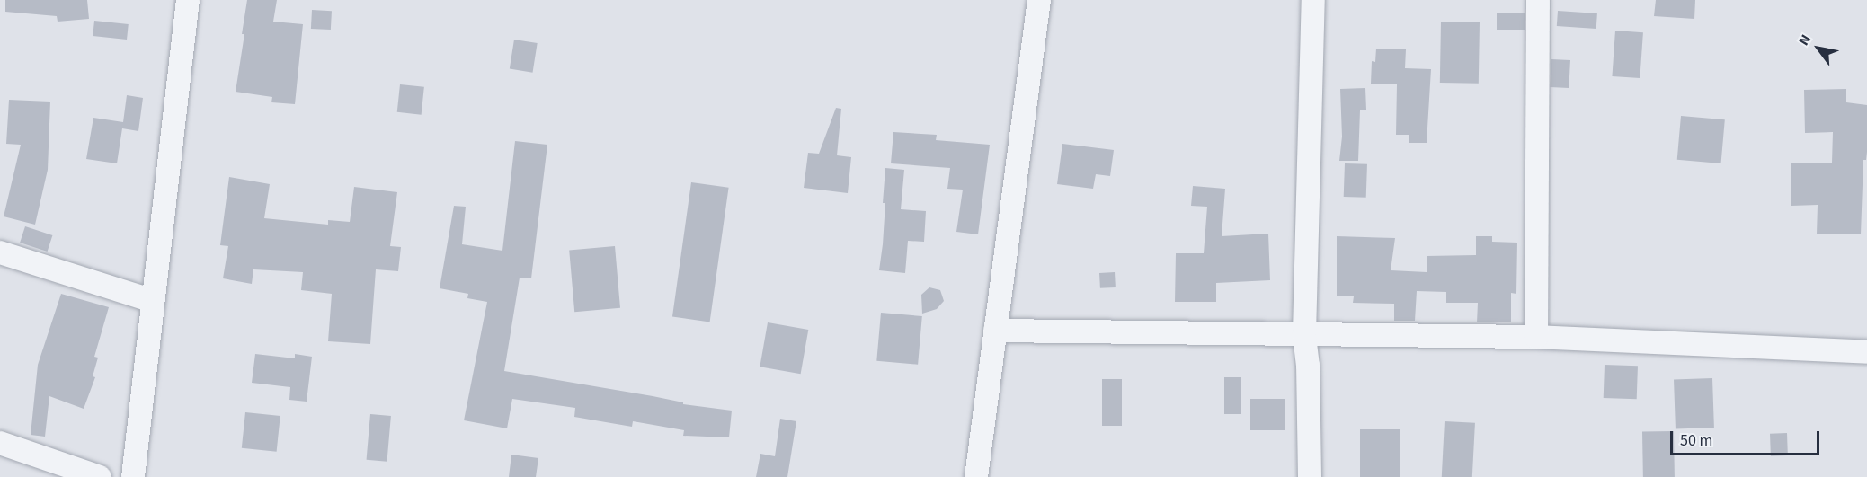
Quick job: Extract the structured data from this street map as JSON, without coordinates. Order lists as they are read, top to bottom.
{
  "scale_bar": "50 m",
  "north": "top left"
}
